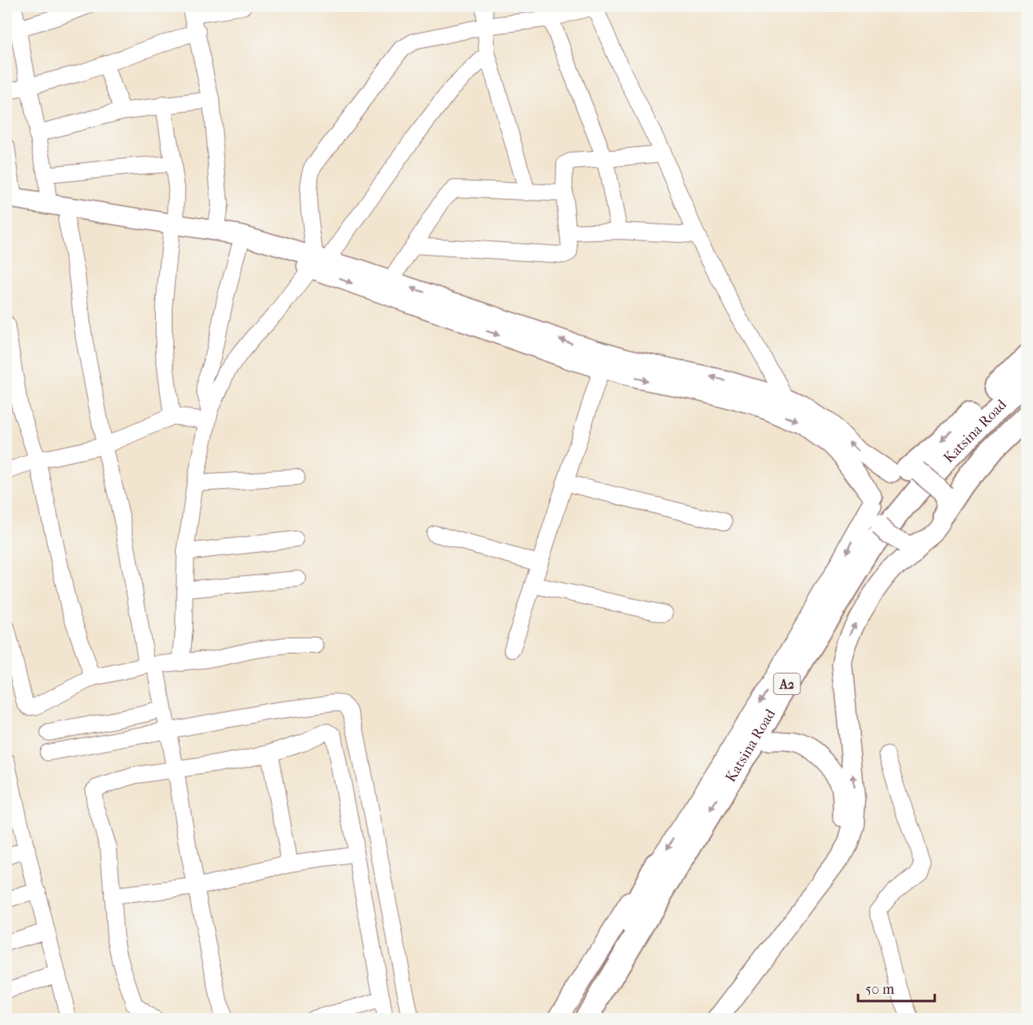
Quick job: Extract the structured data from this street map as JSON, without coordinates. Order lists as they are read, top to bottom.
{
  "streets": {
    "highway": ["Katsina Road", "A2"]
  },
  "scale_bar": "50 m"
}
